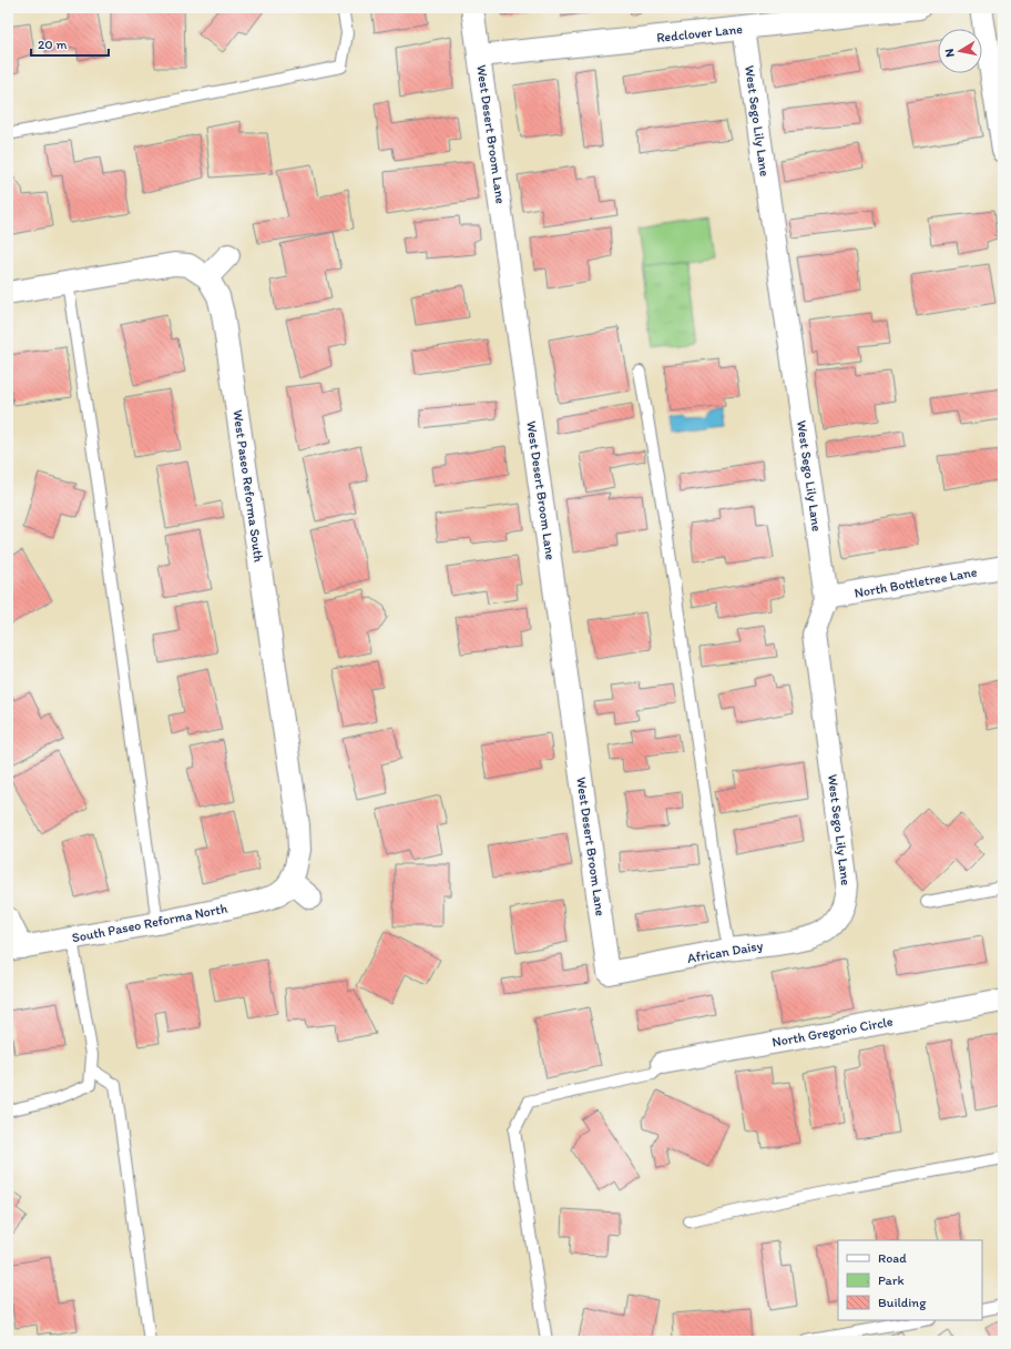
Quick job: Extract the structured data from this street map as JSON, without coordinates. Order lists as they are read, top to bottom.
{
  "streets": {
    "street": [
      "Redclover Lane",
      "West Sego Lily Lane",
      "West Desert Broom Lane",
      "West Paseo Reforma South",
      "North Bottletree Lane",
      "South Paseo Reforma North",
      "African Daisy",
      "North Gregorio Circle"
    ]
  },
  "crossings": [
    ["Redclover Lane", "West Sego Lily Lane"],
    ["Redclover Lane", "West Desert Broom Lane"],
    ["West Sego Lily Lane", "North Bottletree Lane"],
    ["West Sego Lily Lane", "African Daisy"],
    ["West Desert Broom Lane", "African Daisy"],
    ["West Paseo Reforma South", "South Paseo Reforma North"]
  ],
  "legend": ["Road", "Park", "Building"],
  "scale_bar": "20 m",
  "north": "left"
}
